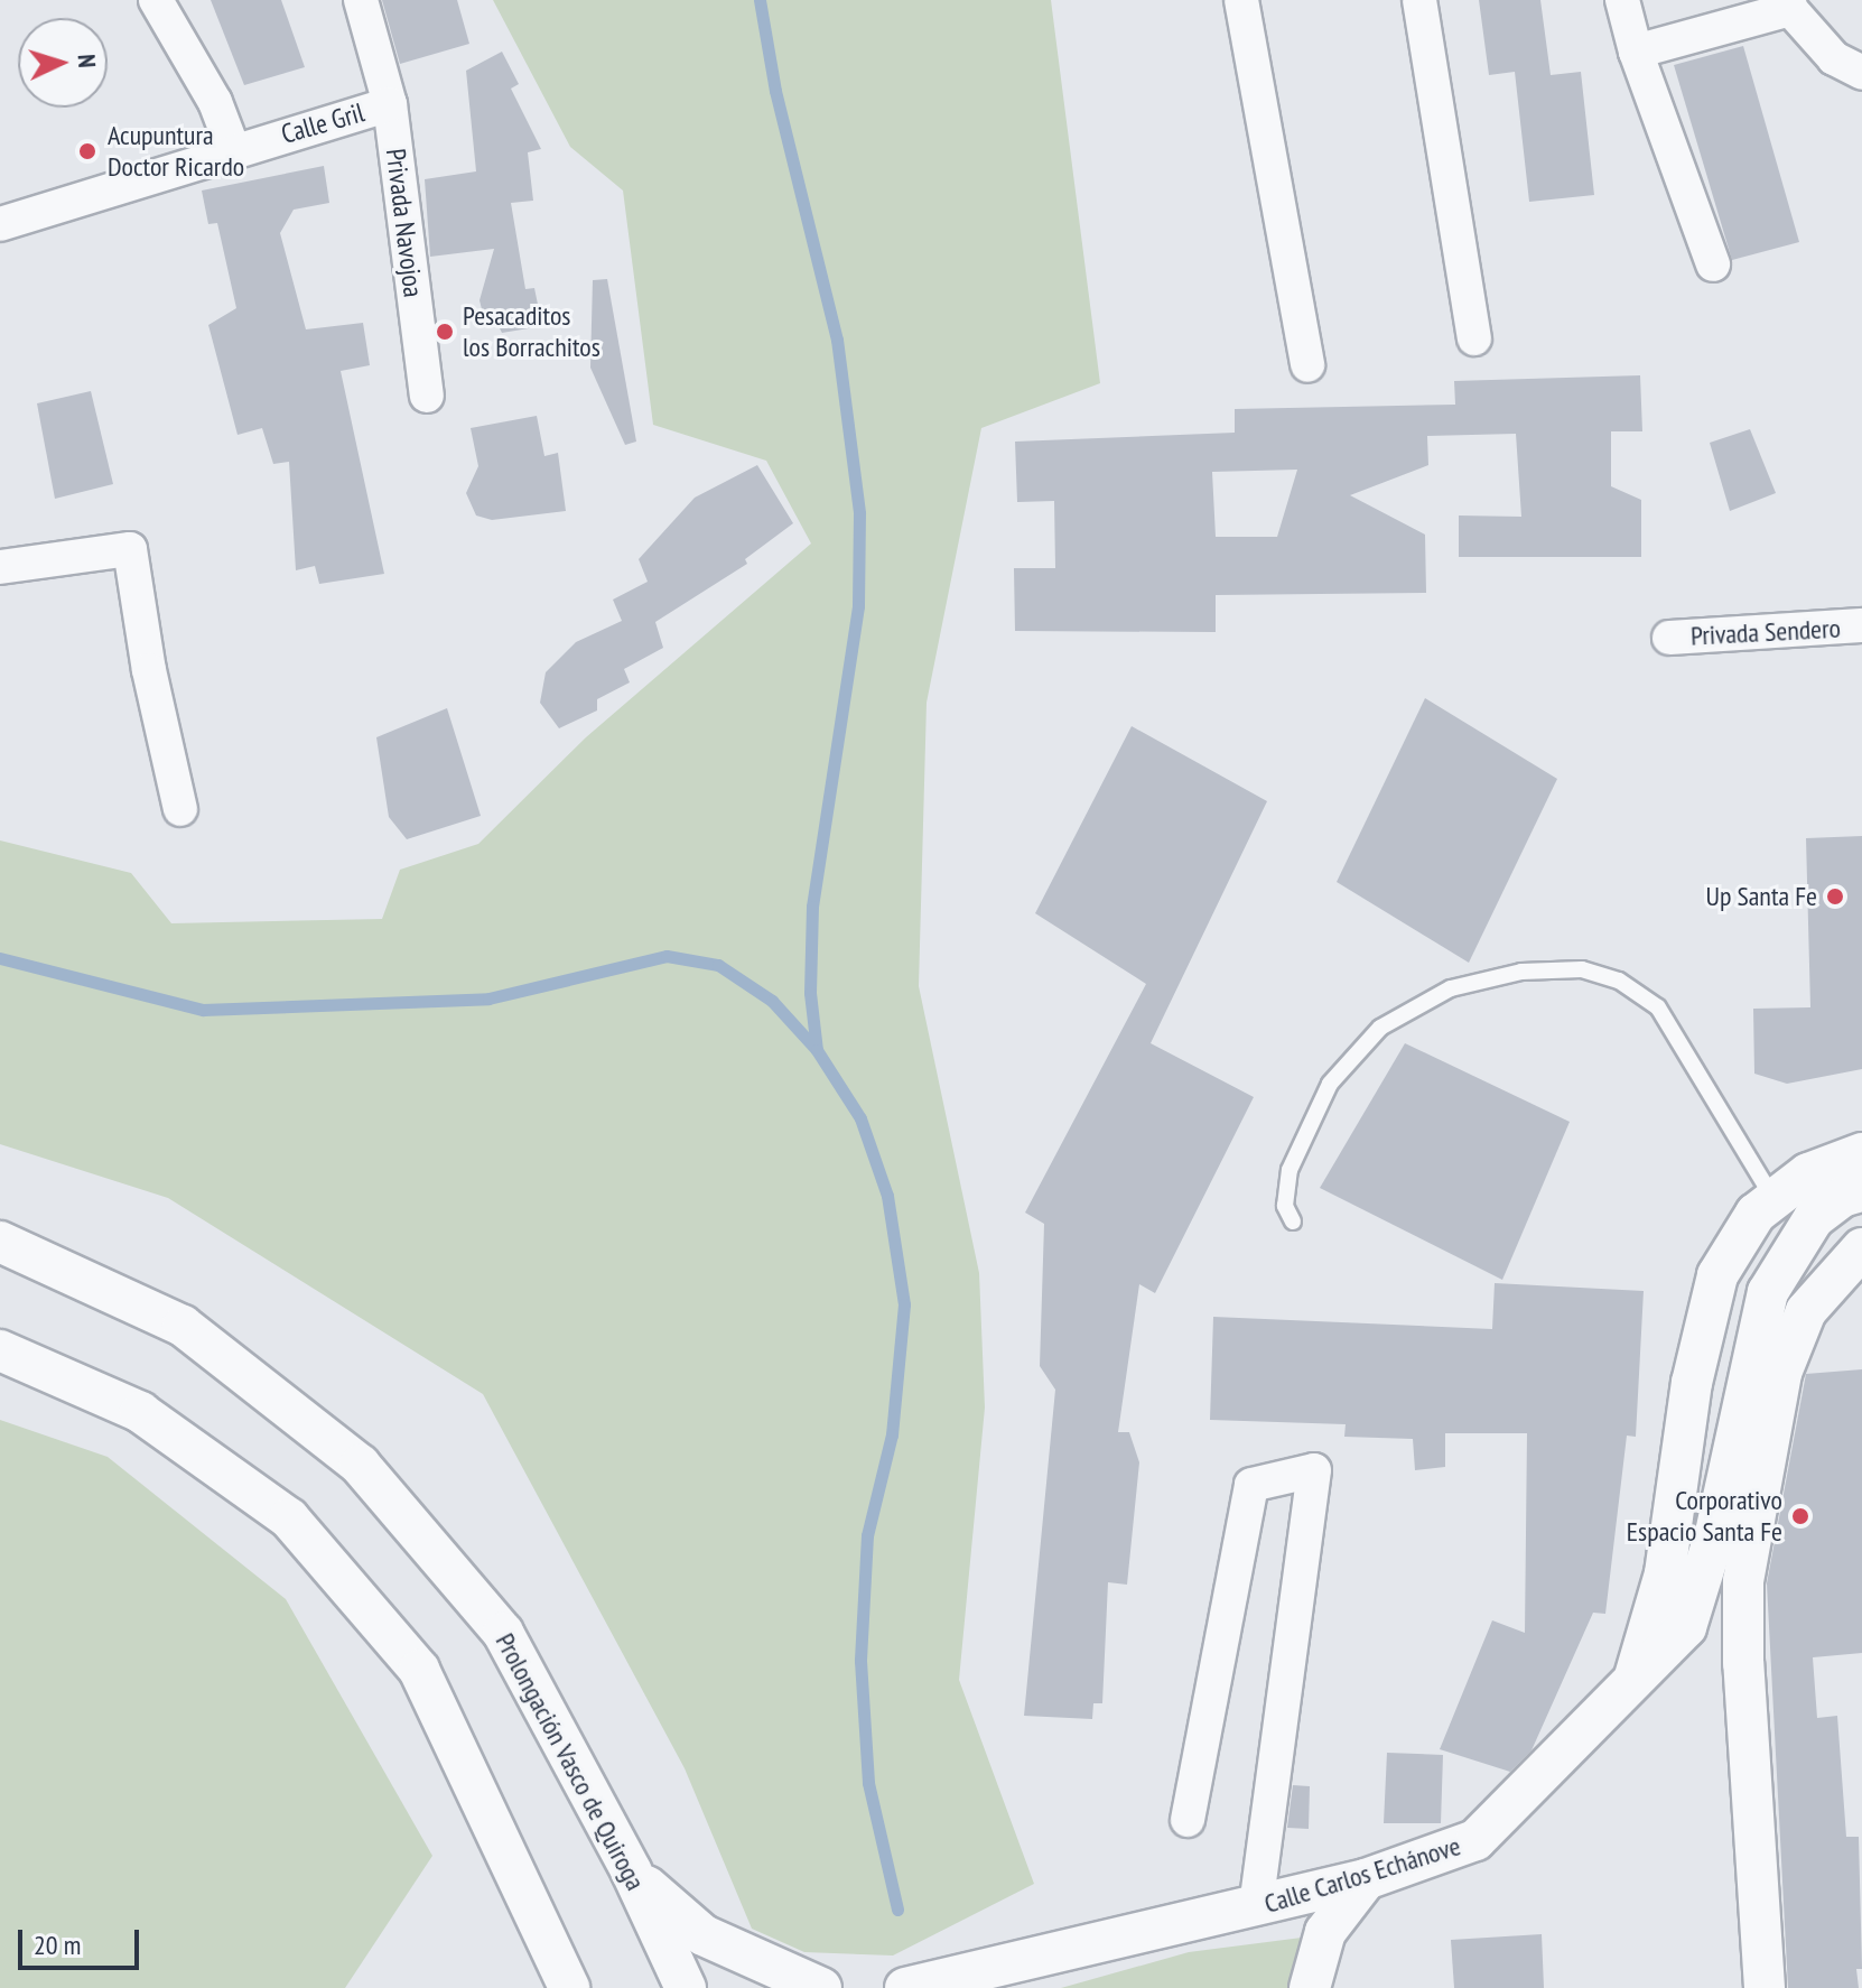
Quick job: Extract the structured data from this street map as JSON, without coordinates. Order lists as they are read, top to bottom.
{
  "streets": {
    "street": [
      "Calle Gril",
      "Privada Navojoa",
      "Privada Sendero",
      "Prolongación Vasco de Quiroga",
      "Calle Carlos Echánove"
    ]
  },
  "crossings": [
    ["Calle Gril", "Privada Navojoa"]
  ],
  "places": [
    "Acupuntura Doctor Ricardo",
    "Pesacaditos los Borrachitos",
    "Up Santa Fe",
    "Corporativo Espacio Santa Fe"
  ],
  "scale_bar": "20 m",
  "north": "right"
}
